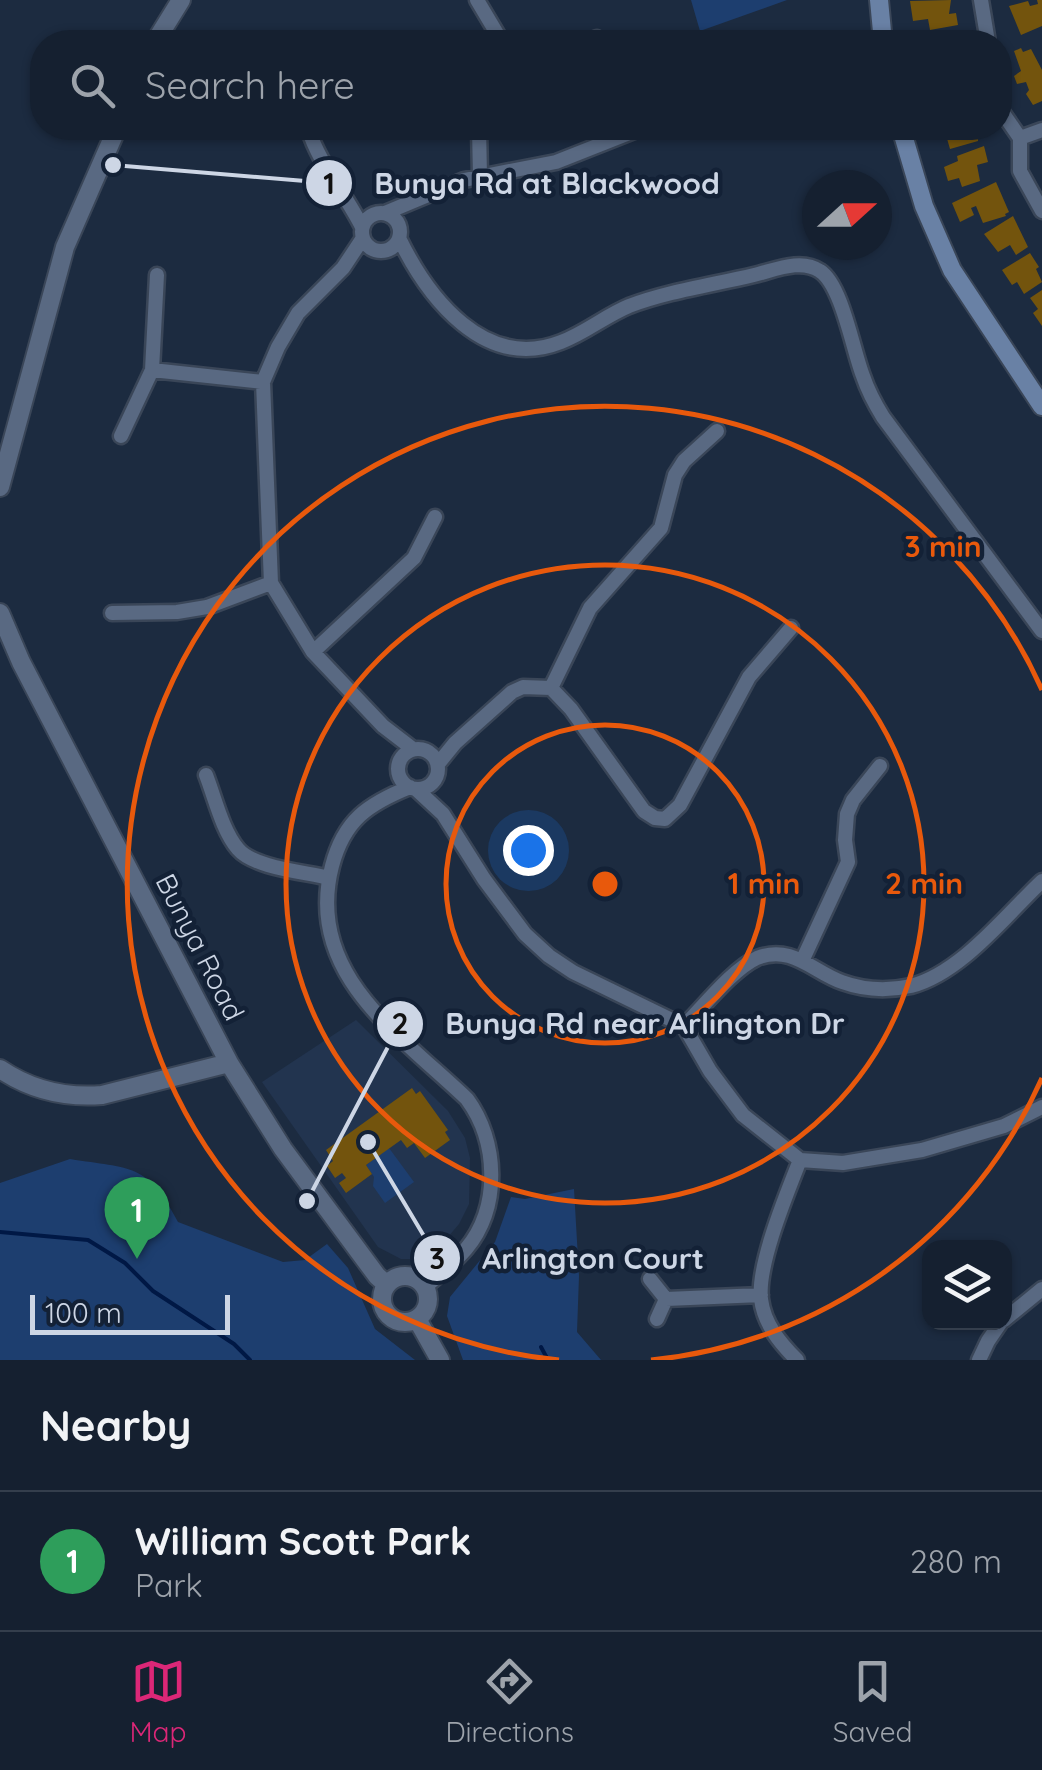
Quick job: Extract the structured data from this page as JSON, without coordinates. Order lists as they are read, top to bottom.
{
  "streets": {
    "street": ["Bunya Road"]
  },
  "places": ["Bunya Rd at Blackwood", "Arlington Court", "Bunya Rd near Arlington Dr"],
  "scale_bar": "100 m",
  "north": "right",
  "page": {
    "search": "Search here",
    "pins": "1",
    "scale": "100 m",
    "heading": "Nearby",
    "list": [
      {
        "mark": "1",
        "name": "William Scott Park",
        "note": "Park",
        "value": "280 m"
      }
    ],
    "nav": ["Map", "Directions", "Saved"]
  },
  "rings": ["3 min", "1 min", "2 min"]
}
